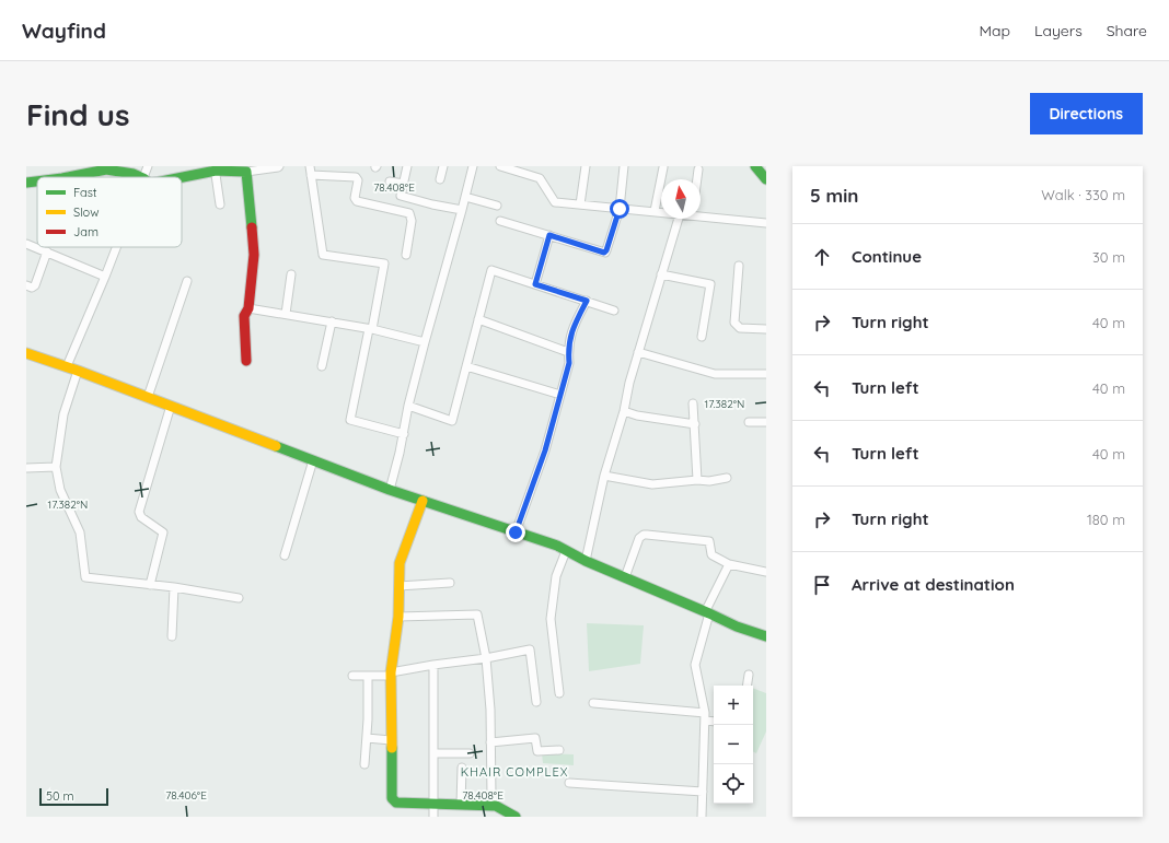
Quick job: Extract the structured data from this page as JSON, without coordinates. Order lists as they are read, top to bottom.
{
  "districts": ["KHAIR COMPLEX"],
  "legend": ["Fast", "Slow", "Jam"],
  "scale_bar": "50 m",
  "north": "top",
  "page": {
    "header": "Wayfind",
    "nav": ["Map", "Layers", "Share"],
    "buttons": "Directions",
    "title": "Find us",
    "heading": ["5 min", "Walk · 330 m"],
    "list": [
      ["Continue", "30 m"],
      ["Turn right", "40 m"],
      ["Turn left", "40 m"],
      ["Turn left", "40 m"],
      ["Turn right", "180 m"],
      "Arrive at destination"
    ],
    "map_buttons": ["+", "−"],
    "scale": "50 m"
  },
  "coordinates": ["78.408°E", "17.382°N", "78.406°E"]
}
